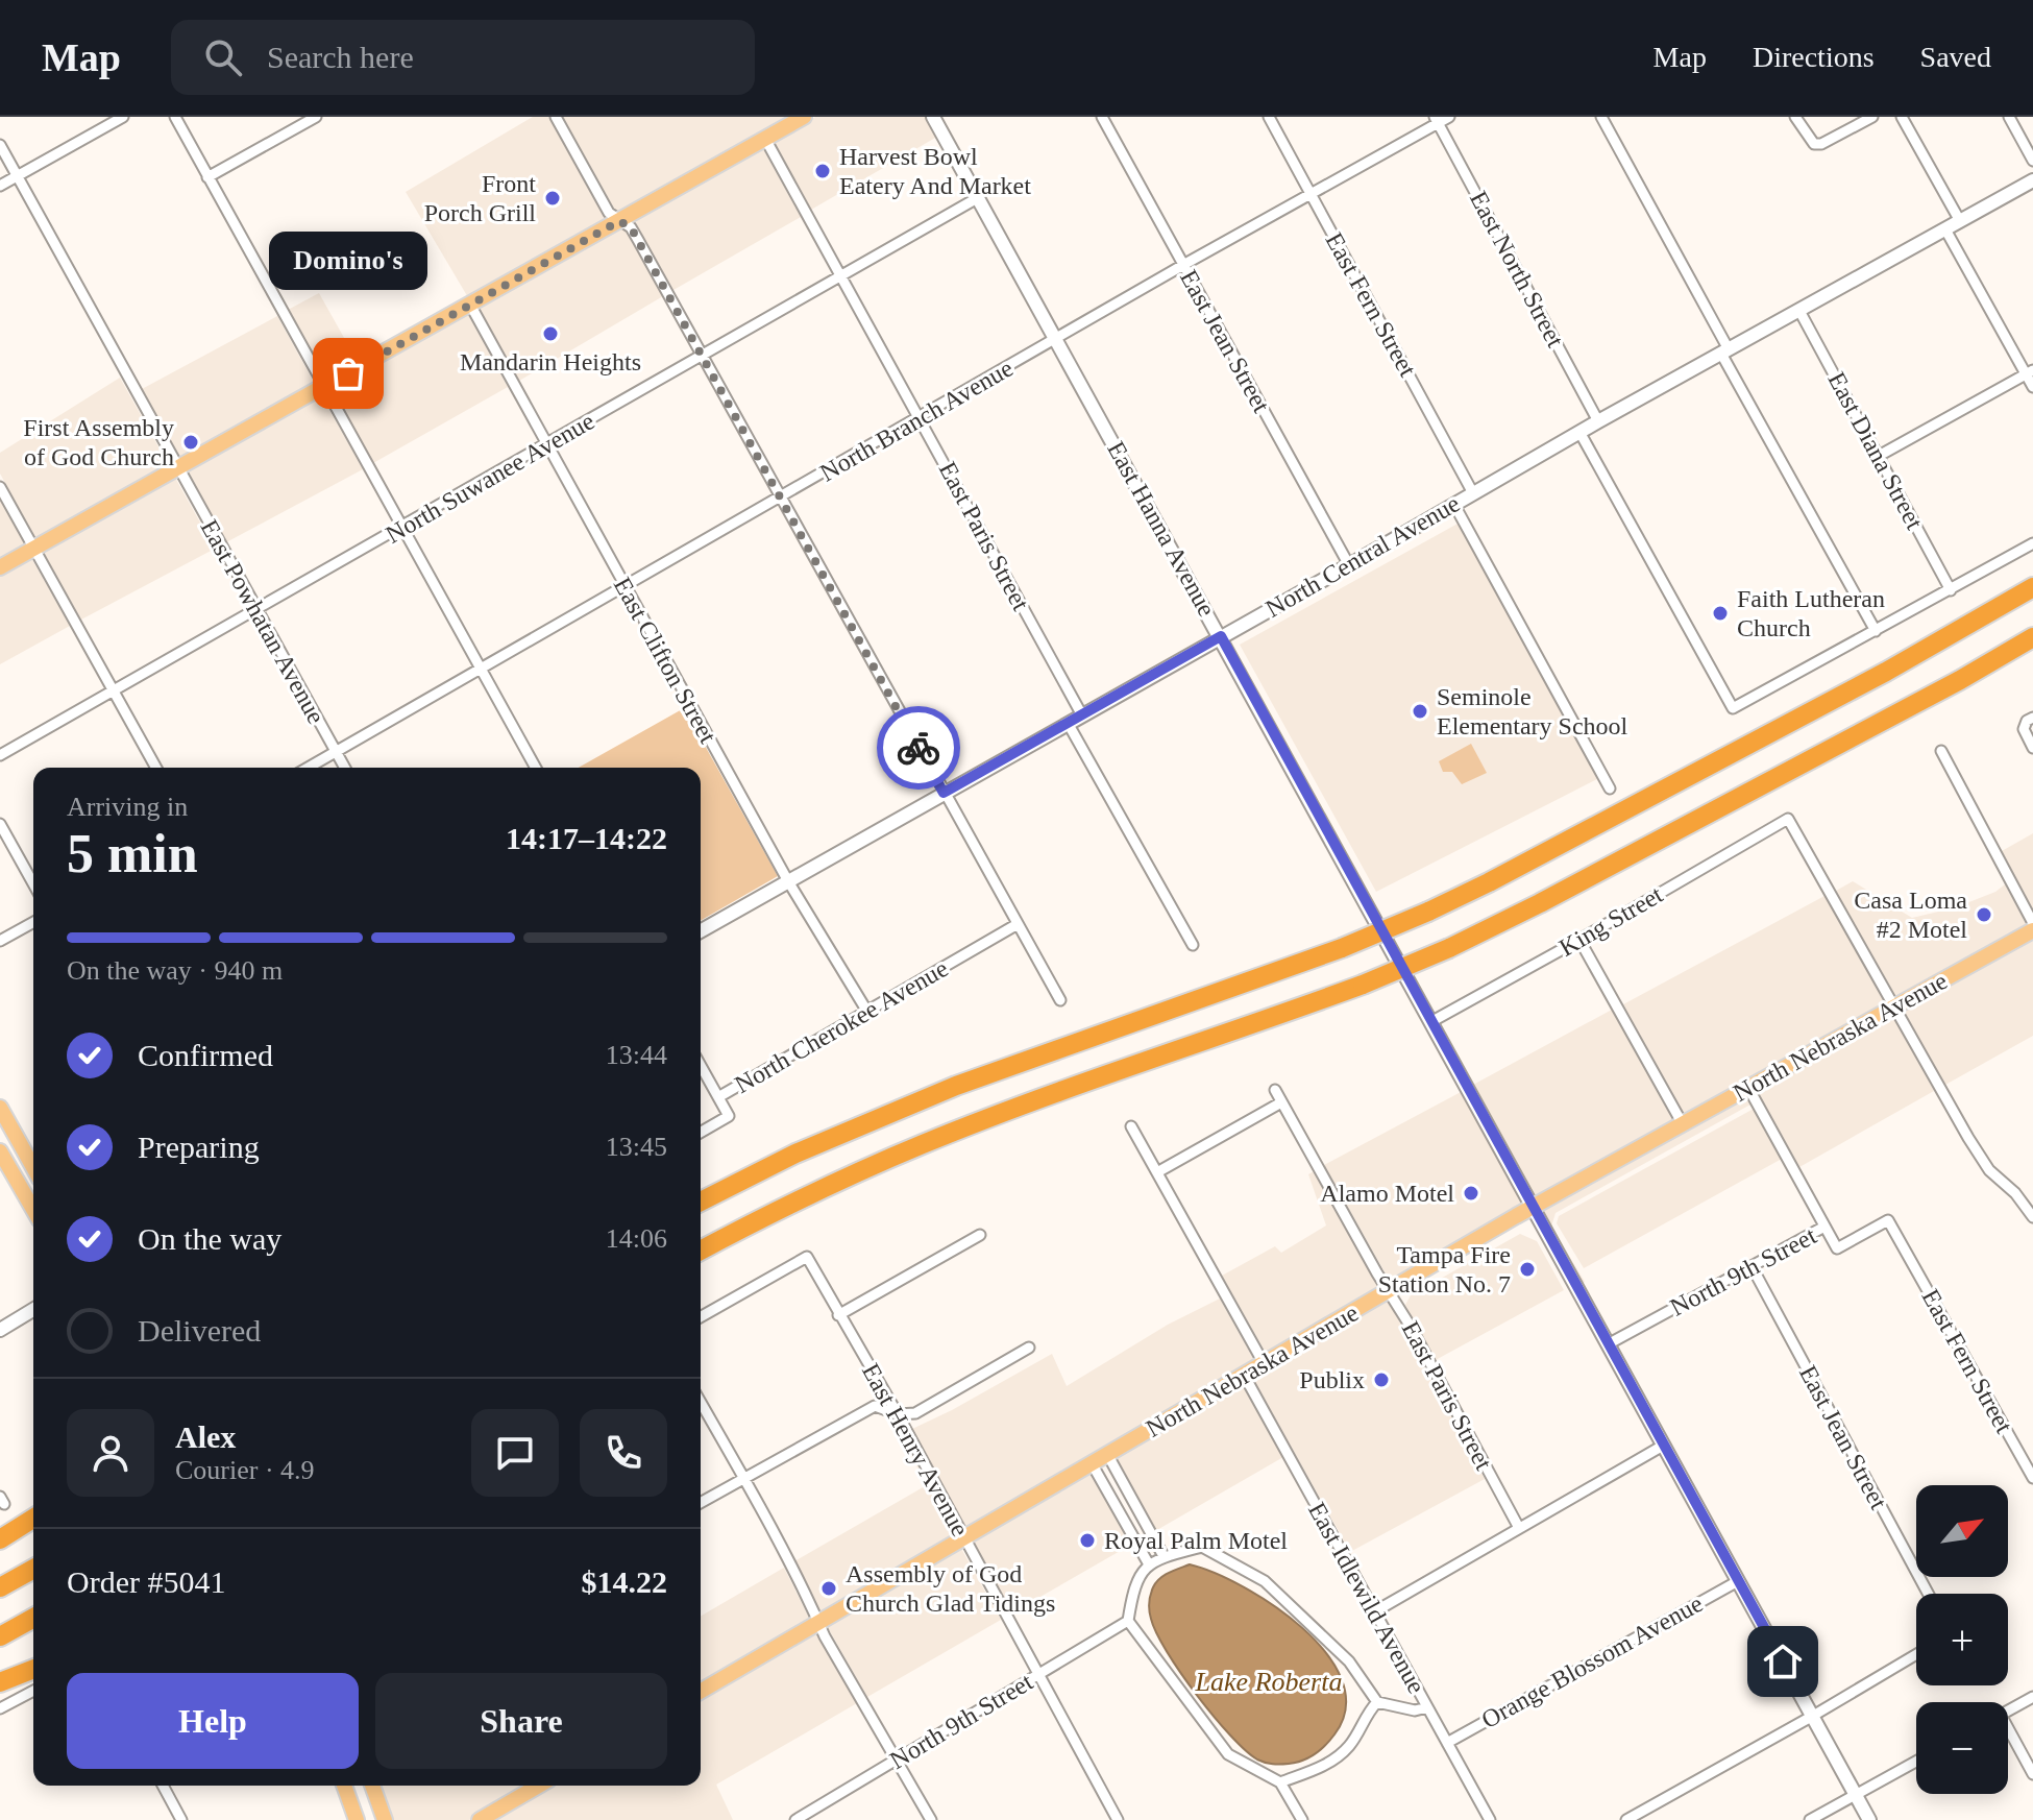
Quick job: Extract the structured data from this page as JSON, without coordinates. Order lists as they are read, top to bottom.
{
  "streets": {
    "main road": ["North Nebraska Avenue"],
    "street": [
      "East North Street",
      "East Fern Street",
      "East Jean Street",
      "North Branch Avenue",
      "East Diana Street",
      "North Suwanee Avenue",
      "East Hanna Avenue",
      "East Paris Street",
      "North Central Avenue",
      "East Powhatan Avenue",
      "East Clifton Street",
      "King Street",
      "North Cherokee Avenue",
      "North 9th Street",
      "East Henry Avenue",
      "East Idlewild Avenue",
      "Orange Blossom Avenue"
    ]
  },
  "crossings": [
    ["East North Street", "North Branch Avenue"],
    ["East North Street", "North Central Avenue"],
    ["East Fern Street", "North Branch Avenue"],
    ["East Fern Street", "North Central Avenue"],
    ["East Fern Street", "North 9th Street"],
    ["East Jean Street", "North Branch Avenue"],
    ["East Jean Street", "North Central Avenue"],
    ["East Jean Street", "North 9th Street"],
    ["North Branch Avenue", "East Hanna Avenue"],
    ["North Branch Avenue", "East Paris Street"],
    ["North Branch Avenue", "East Powhatan Avenue"],
    ["North Branch Avenue", "East Clifton Street"],
    ["East Diana Street", "North Central Avenue"],
    ["North Suwanee Avenue", "East Hanna Avenue"],
    ["North Suwanee Avenue", "East Paris Street"],
    ["North Suwanee Avenue", "East Powhatan Avenue"],
    ["North Suwanee Avenue", "East Clifton Street"],
    ["East Hanna Avenue", "North Central Avenue"],
    ["East Hanna Avenue", "King Street"],
    ["East Hanna Avenue", "North Nebraska Avenue"],
    ["East Hanna Avenue", "North 9th Street"],
    ["East Hanna Avenue", "Orange Blossom Avenue"],
    ["East Paris Street", "North Central Avenue"],
    ["East Paris Street", "North Nebraska Avenue"],
    ["North Central Avenue", "East Clifton Street"],
    ["East Clifton Street", "North Cherokee Avenue"],
    ["King Street", "North Nebraska Avenue"],
    ["North Nebraska Avenue", "East Henry Avenue"],
    ["North Nebraska Avenue", "East Idlewild Avenue"],
    ["North 9th Street", "East Henry Avenue"],
    ["East Idlewild Avenue", "Orange Blossom Avenue"]
  ],
  "water": ["Lake Roberta"],
  "places": [
    "Harvest Bowl Eatery And Market",
    "Front Porch Grill",
    "Mandarin Heights",
    "Domino's",
    "First Assembly of God Church",
    "Faith Lutheran Church",
    "Seminole Elementary School",
    "Casa Loma #2 Motel",
    "Alamo Motel",
    "Tampa Fire Station No. 7",
    "Publix",
    "Royal Palm Motel",
    "Assembly of God Church Glad Tidings"
  ],
  "north": "top right",
  "page": {
    "header": "Map",
    "search": "Search here",
    "nav": ["Map", "Directions", "Saved"],
    "bubble": "Domino's",
    "heading": ["5 min", "Arriving in", "14:17–14:22"],
    "panel": [
      "Alex",
      "Courier · 4.9",
      "Order #5041",
      "$14.22"
    ],
    "bar": "On the way · 940 m",
    "list": [
      ["Confirmed", "13:44"],
      ["Preparing", "13:45"],
      ["On the way", "14:06"],
      "Delivered"
    ],
    "map_buttons": ["+", "−"],
    "buttons": ["Help", "Share"]
  }
}
